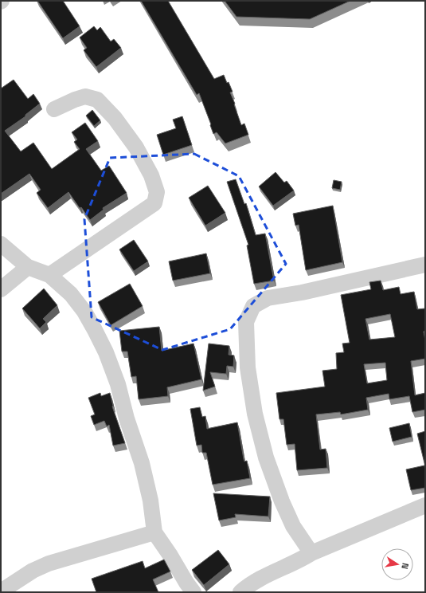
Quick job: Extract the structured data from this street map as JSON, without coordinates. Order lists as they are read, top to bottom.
{
  "north": "right"
}
